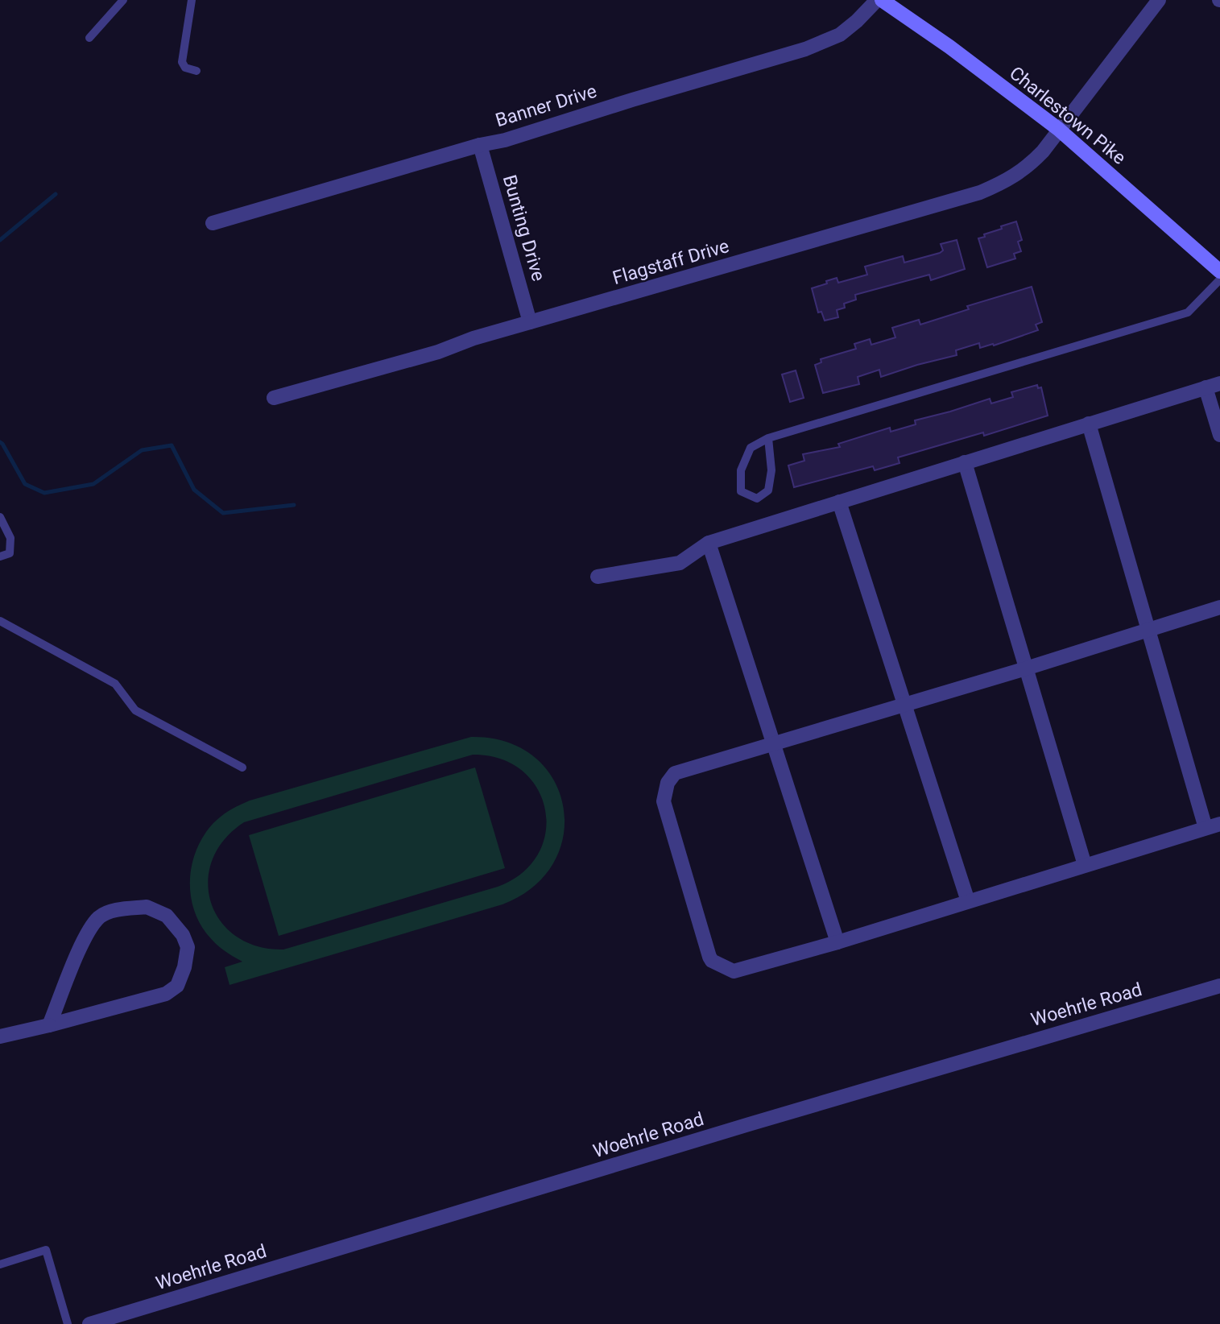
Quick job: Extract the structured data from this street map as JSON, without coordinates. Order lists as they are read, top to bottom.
{
  "streets": {
    "street": [
      "Banner Drive",
      "Charlestown Pike",
      "Bunting Drive",
      "Flagstaff Drive",
      "Woehrle Road"
    ]
  },
  "crossings": [
    ["Banner Drive", "Charlestown Pike"],
    ["Banner Drive", "Bunting Drive"],
    ["Charlestown Pike", "Flagstaff Drive"],
    ["Bunting Drive", "Flagstaff Drive"]
  ]
}
